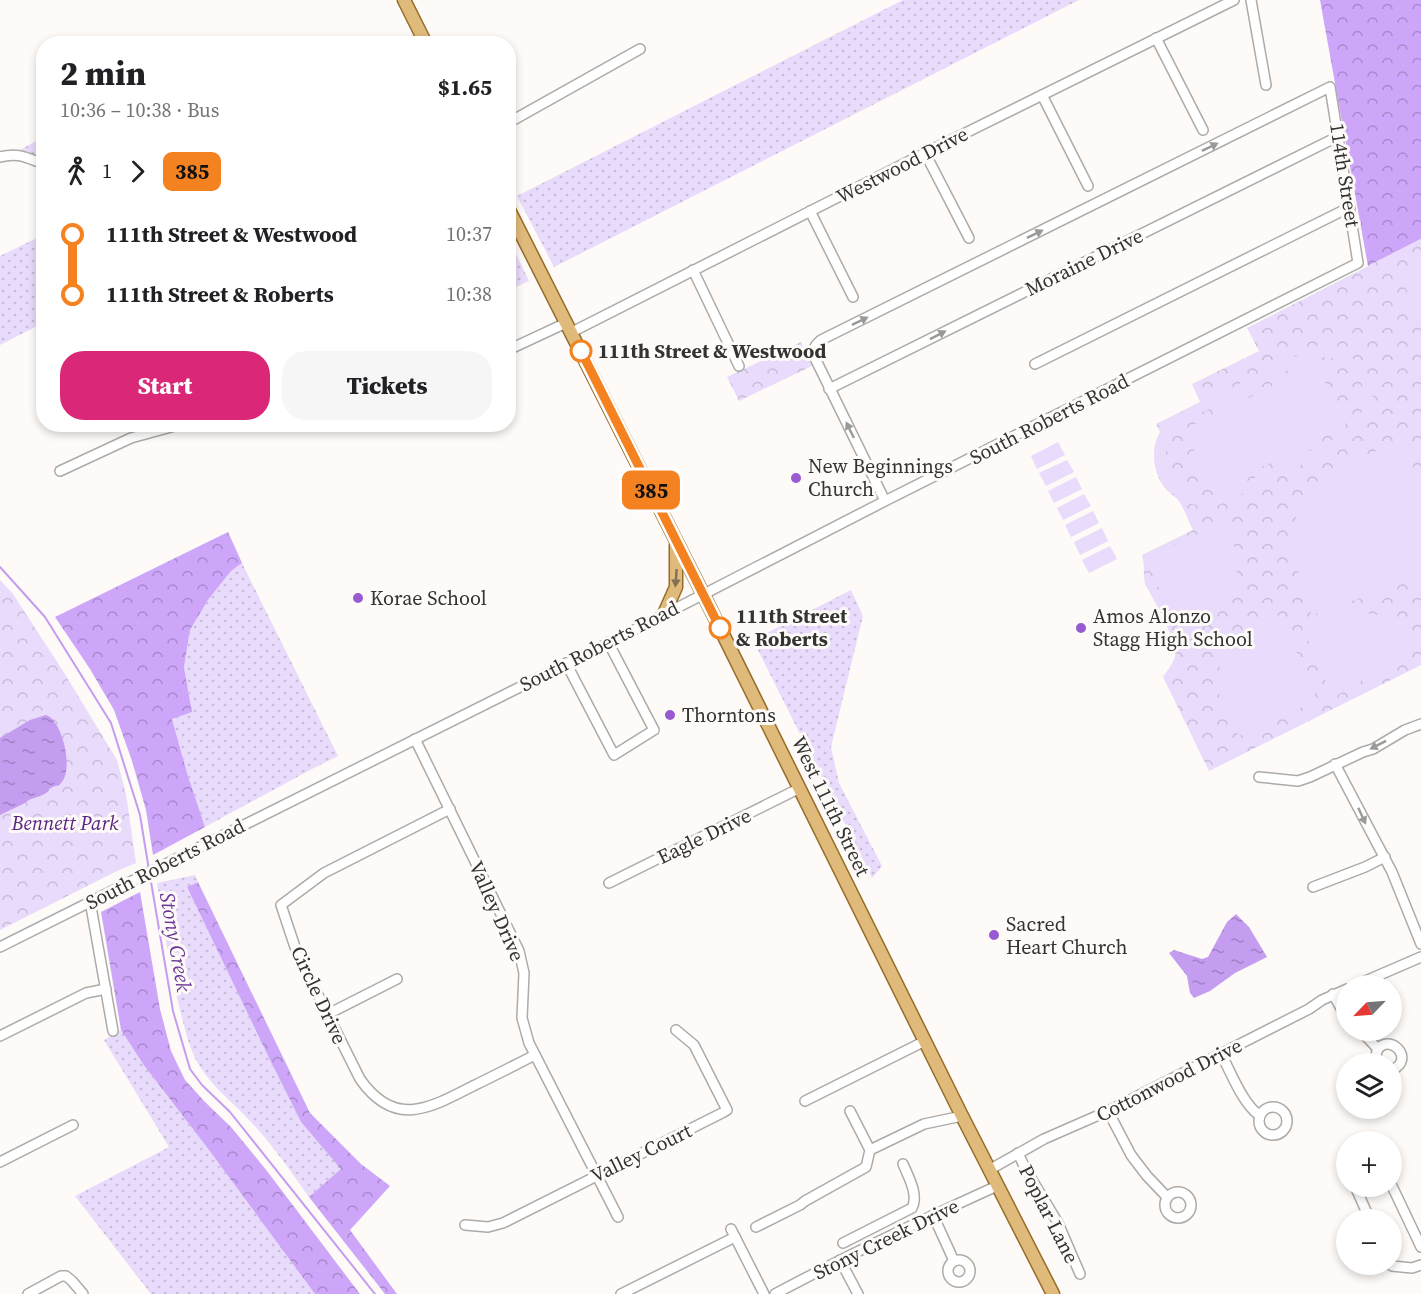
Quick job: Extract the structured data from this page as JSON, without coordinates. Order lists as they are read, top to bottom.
{
  "streets": {
    "main road": ["West 111th Street"],
    "street": [
      "Westwood Drive",
      "114th Street",
      "Moraine Drive",
      "South Roberts Road",
      "Eagle Drive",
      "Valley Drive",
      "Circle Drive",
      "Cottonwood Drive",
      "Valley Court",
      "Poplar Lane",
      "Stony Creek Drive"
    ]
  },
  "crossings": [
    ["Westwood Drive", "West 111th Street"],
    ["114th Street", "Moraine Drive"],
    ["114th Street", "South Roberts Road"],
    ["South Roberts Road", "West 111th Street"],
    ["South Roberts Road", "Valley Drive"],
    ["West 111th Street", "Eagle Drive"],
    ["West 111th Street", "Cottonwood Drive"],
    ["West 111th Street", "Stony Creek Drive"],
    ["Valley Drive", "Circle Drive"],
    ["Valley Drive", "Valley Court"],
    ["Cottonwood Drive", "Poplar Lane"]
  ],
  "one_way": ["114th Street"],
  "water": ["Stony Creek"],
  "parks": ["Bennett Park"],
  "places": [
    "111th Street & Westwood",
    "New Beginnings Church",
    "Korae School",
    "111th Street & Roberts",
    "Amos Alonzo Stagg High School",
    "Thorntons",
    "Sacred Heart Church"
  ],
  "lines": ["bus line 385"],
  "north": "bottom left",
  "page": {
    "on_map": "385",
    "heading": ["2 min", "10:36 – 10:38 · Bus", "$1.65"],
    "legs": ["1", "385"],
    "list": [
      {
        "name": "111th Street & Westwood",
        "value": "10:37"
      },
      {
        "name": "111th Street & Roberts",
        "value": "10:38"
      }
    ],
    "buttons": ["Start", "Tickets"],
    "map_buttons": ["+", "−"]
  }
}
